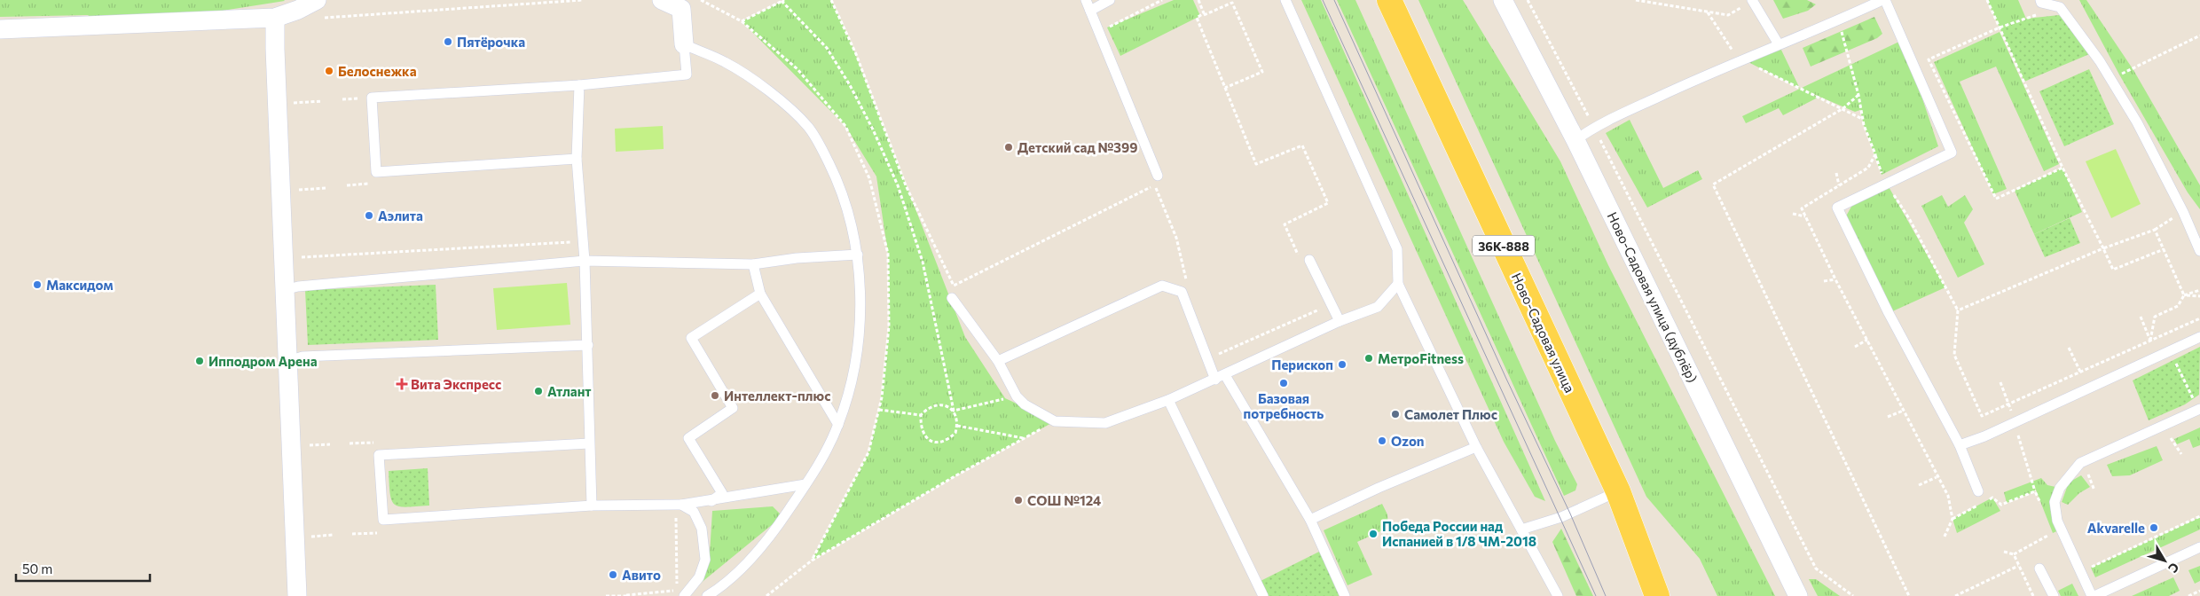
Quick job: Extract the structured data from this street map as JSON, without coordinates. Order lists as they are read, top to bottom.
{
  "streets": {
    "main road": ["36К-888", "Ново-Садовая улица"],
    "street": ["Ново-Садовая улица (дублёр)"]
  },
  "places": {
    "other": [
      "Пятёрочка",
      "Белоснежка",
      "Детский сад №399",
      "Аэлита",
      "Максидом",
      "МетроFitness",
      "Ипподром Арена",
      "Перископ",
      "Базовая потребность",
      "Атлант",
      "Интеллект-плюс",
      "Самолет Плюс",
      "Ozon",
      "СОШ №124",
      "Akvarelle",
      "Победа России над Испанией в 1/8 ЧМ-2018",
      "Авито"
    ],
    "health": ["Вита Экспресс"]
  },
  "scale_bar": "50 m",
  "north": "bottom right"
}
